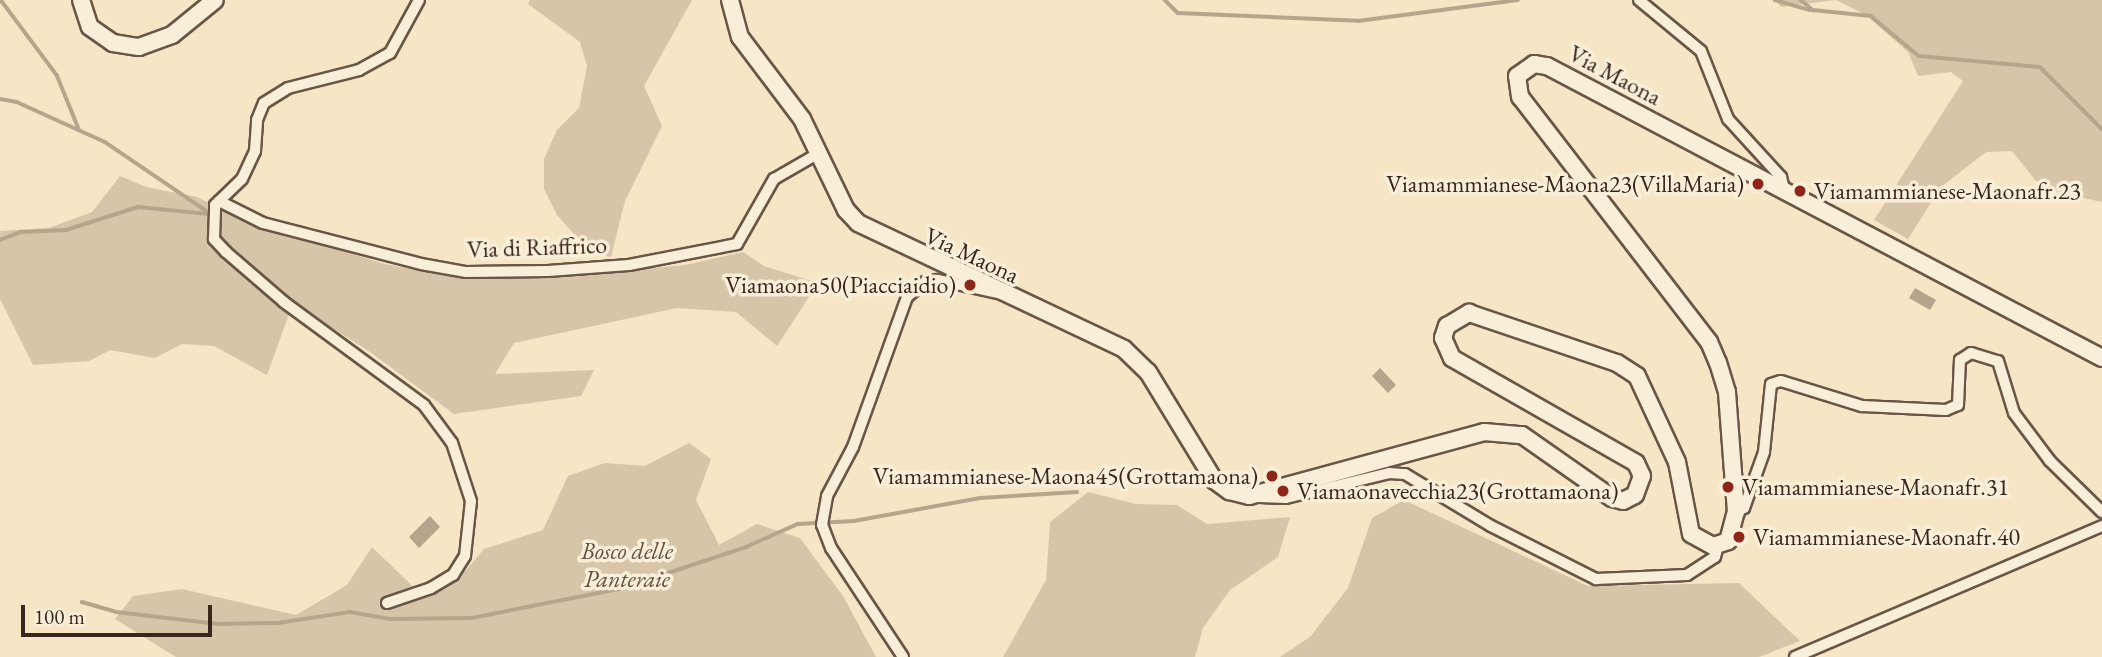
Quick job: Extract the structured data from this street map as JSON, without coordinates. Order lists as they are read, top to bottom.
{
  "streets": {
    "main road": ["Via Maona"],
    "street": ["Via di Riaffrico"]
  },
  "crossings": [
    ["Via Maona", "Via di Riaffrico"]
  ],
  "parks": ["Bosco delle Panteraie"],
  "places": [
    "Viamammianese-Maona23(VillaMaria)",
    "Viamammianese-Maonafr.23",
    "Viamaona50(Piacciaidio)",
    "Viamammianese-Maona45(Grottamaona)",
    "Viamammianese-Maonafr.31",
    "Viamaonavecchia23(Grottamaona)",
    "Viamammianese-Maonafr.40"
  ],
  "scale_bar": "100 m"
}
